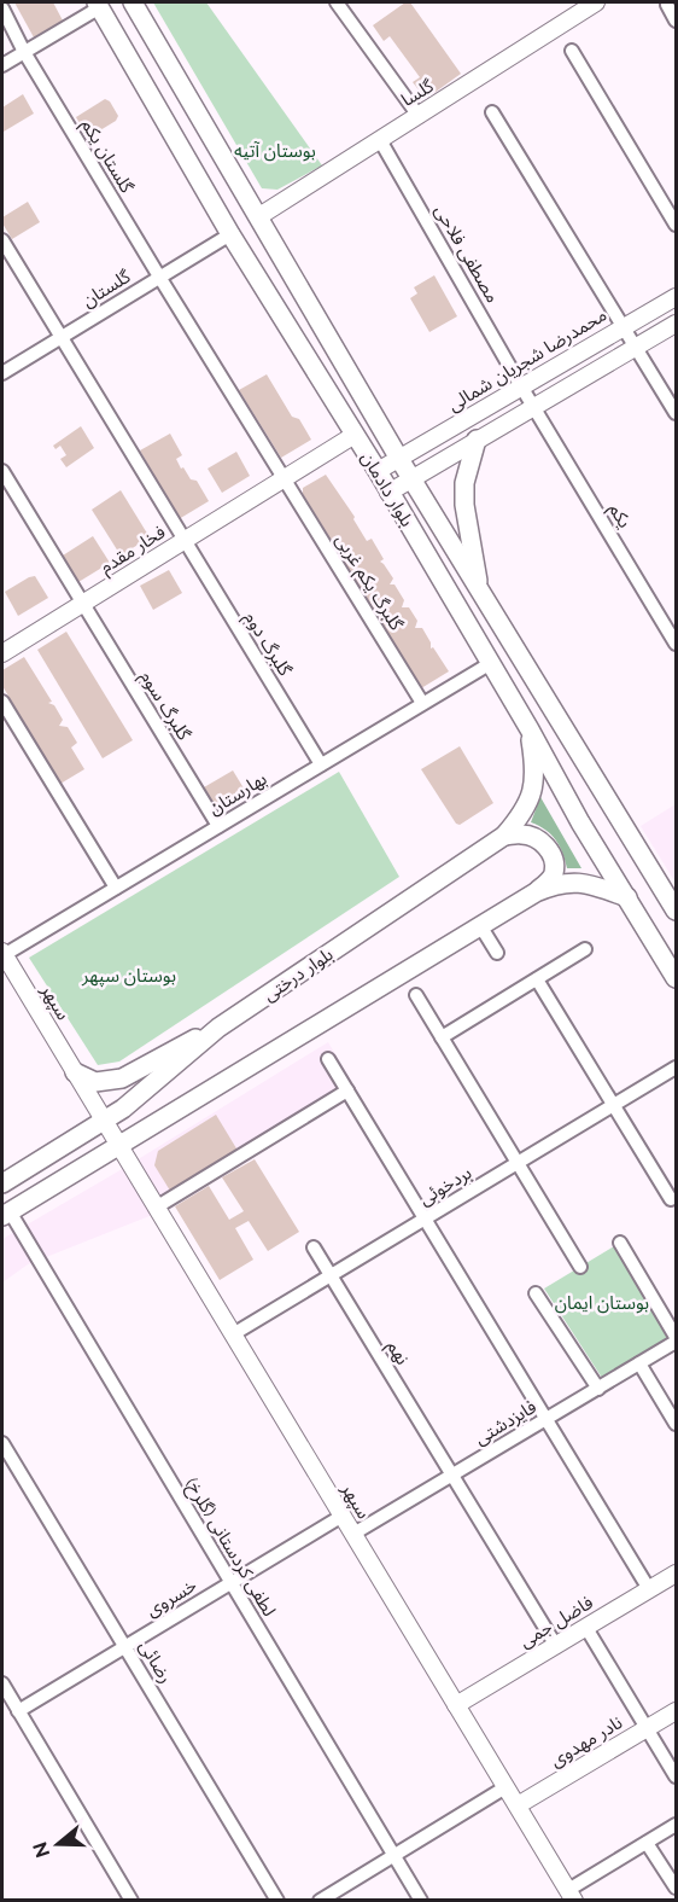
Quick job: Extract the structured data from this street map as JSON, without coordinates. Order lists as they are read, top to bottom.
{
  "streets": {
    "main road": ["بلوار دادمان", "بلوار درختی"],
    "street": [
      "گلسا",
      "گلستان یکم",
      "مصطفی فلاحی",
      "گلستان",
      "محمدرضا شجریان شمالی",
      "یکم",
      "فخار مقدم",
      "گلبرگ یکم غربی",
      "گلبرگ دوم",
      "گلبرگ سوم",
      "بهارستان",
      "سپهر",
      "بردخوئی",
      "نهم",
      "فایزدشتی",
      "لطفی کردستانی (گلرخ)",
      "خسروی",
      "فاضل جمی",
      "رضائی",
      "نادر مهدوی"
    ]
  },
  "crossings": [
    ["گلسا", "مصطفی فلاحی"],
    ["گلسا", "بلوار دادمان"],
    ["گلستان یکم", "گلستان"],
    ["گلستان یکم", "فخار مقدم"],
    ["گلستان یکم", "گلبرگ یکم غربی"],
    ["مصطفی فلاحی", "محمدرضا شجریان شمالی"],
    ["مصطفی فلاحی", "یکم"],
    ["گلستان", "بلوار دادمان"],
    ["گلستان", "گلبرگ دوم"],
    ["محمدرضا شجریان شمالی", "بلوار دادمان"],
    ["بلوار دادمان", "فخار مقدم"],
    ["بلوار دادمان", "بهارستان"],
    ["بلوار دادمان", "بلوار درختی"],
    ["فخار مقدم", "گلبرگ یکم غربی"],
    ["فخار مقدم", "گلبرگ دوم"],
    ["فخار مقدم", "گلبرگ سوم"],
    ["گلبرگ یکم غربی", "بهارستان"],
    ["گلبرگ دوم", "بهارستان"],
    ["گلبرگ سوم", "بهارستان"],
    ["بهارستان", "سپهر"],
    ["بلوار درختی", "سپهر"],
    ["سپهر", "بردخوئی"],
    ["سپهر", "فایزدشتی"],
    ["سپهر", "خسروی"],
    ["سپهر", "فاضل جمی"],
    ["سپهر", "نادر مهدوی"],
    ["بردخوئی", "نهم"],
    ["نهم", "فایزدشتی"],
    ["نهم", "فاضل جمی"],
    ["لطفی کردستانی (گلرخ)", "خسروی"],
    ["خسروی", "رضائی"]
  ],
  "parks": ["بوستان آتیه", "بوستان سپهر", "بوستان ایمان"],
  "north": "left"
}
